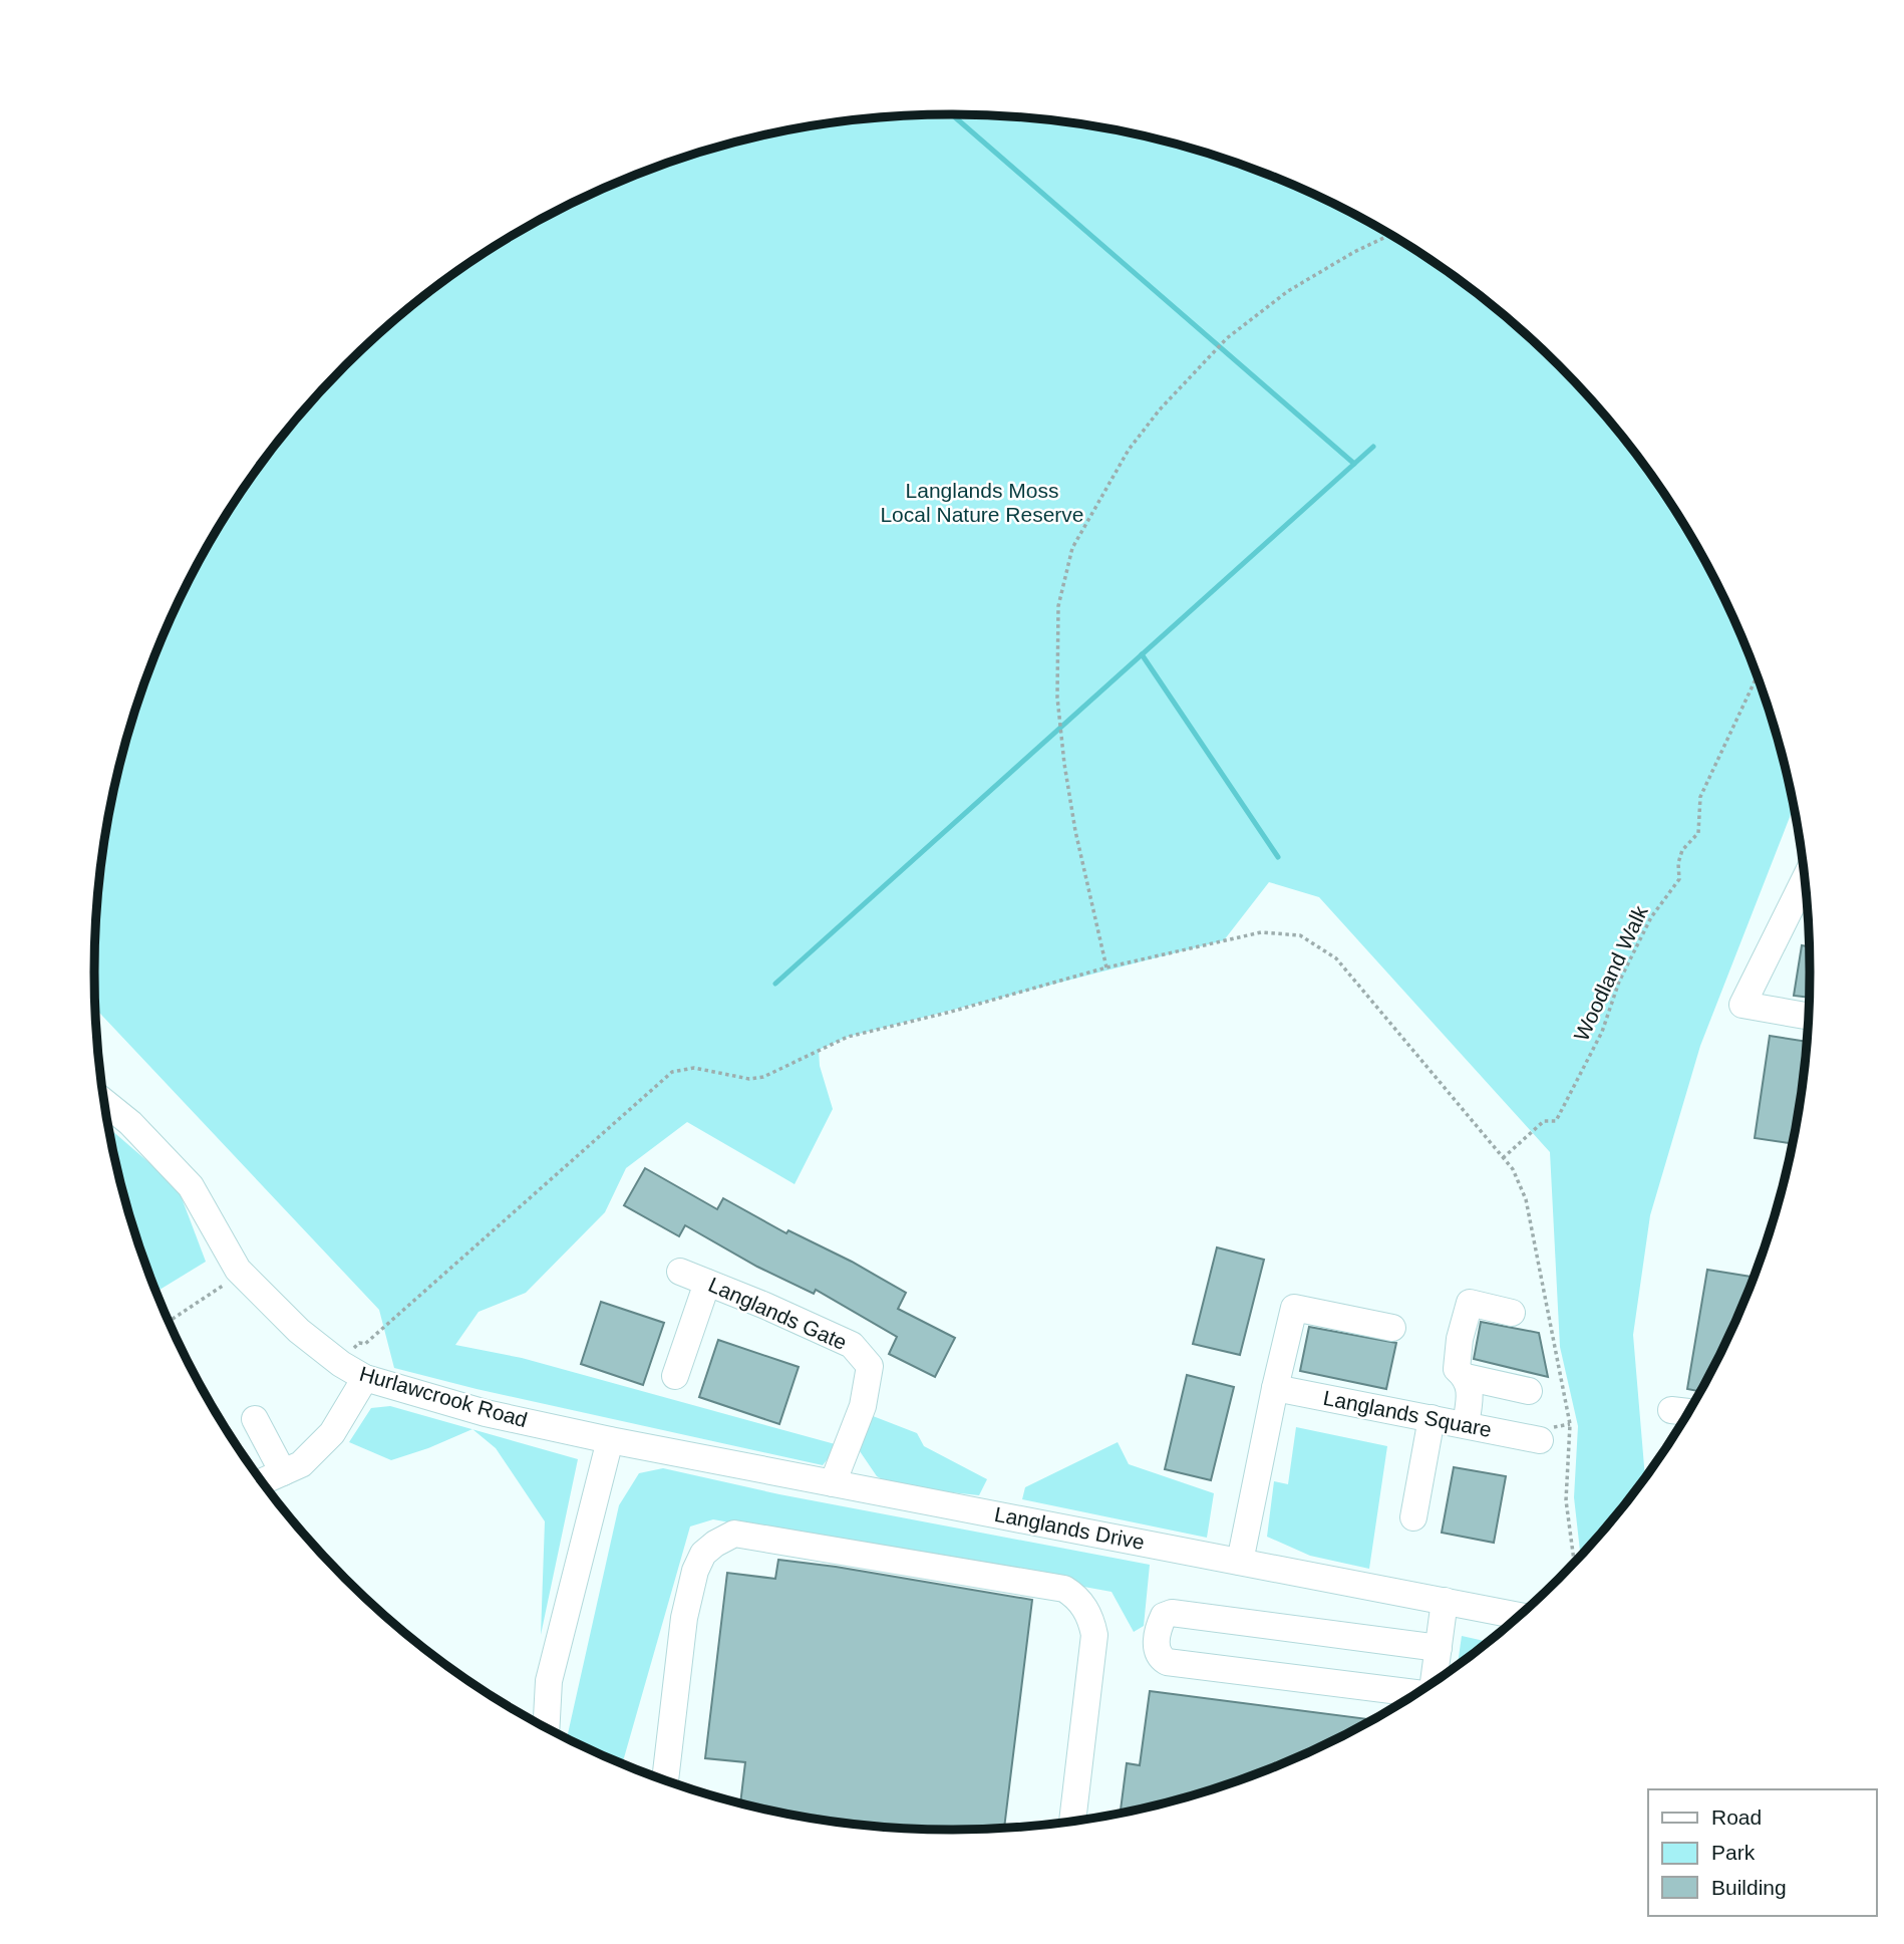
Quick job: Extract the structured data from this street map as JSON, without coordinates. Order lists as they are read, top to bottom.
{
  "streets": {
    "street": [
      "Langlands Gate",
      "Hurlawcrook Road",
      "Langlands Square",
      "Langlands Drive"
    ],
    "path": ["Woodland Walk"]
  },
  "crossings": [
    ["Langlands Gate", "Langlands Drive"],
    ["Hurlawcrook Road", "Langlands Drive"]
  ],
  "parks": ["Langlands Moss Local Nature Reserve"],
  "legend": ["Road", "Park", "Building"]
}
